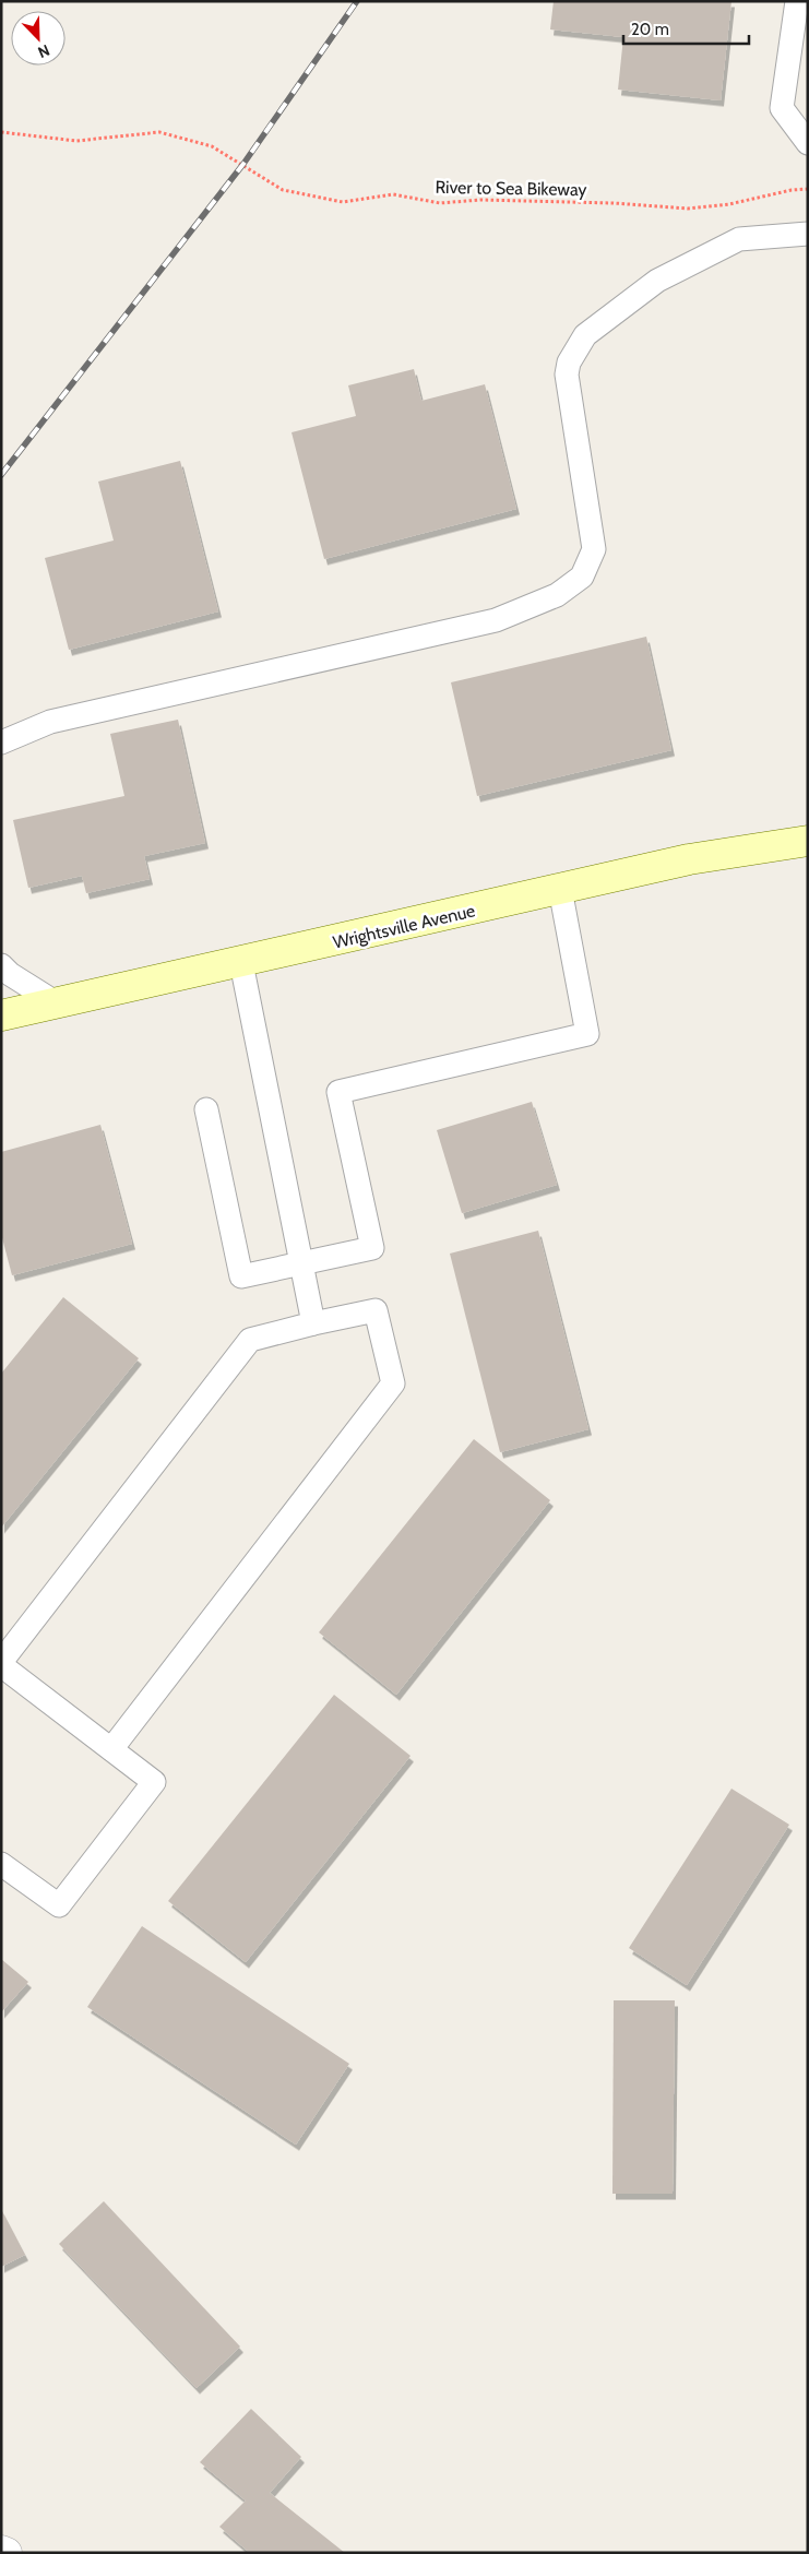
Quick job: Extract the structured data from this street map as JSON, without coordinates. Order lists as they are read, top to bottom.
{
  "streets": {
    "street": ["Wrightsville Avenue"],
    "path": ["River to Sea Bikeway"]
  },
  "scale_bar": "20 m",
  "north": "bottom right"
}
